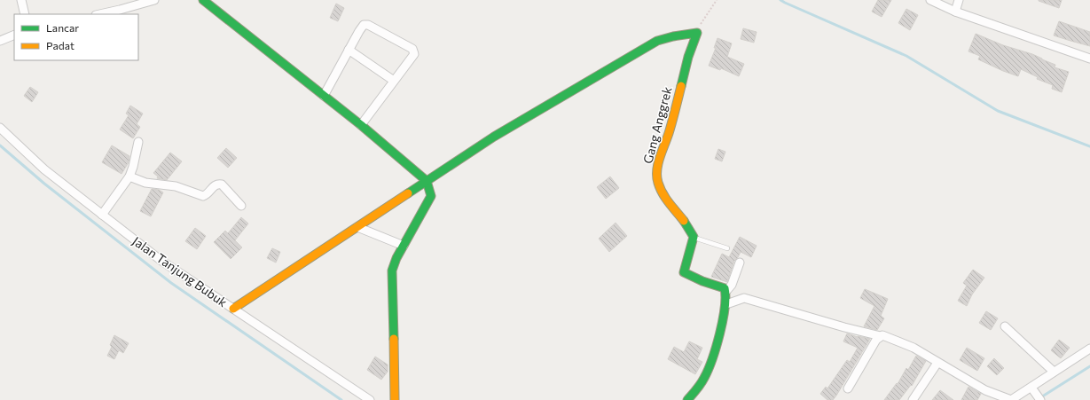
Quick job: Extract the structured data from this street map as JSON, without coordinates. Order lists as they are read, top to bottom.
{
  "streets": {
    "street": ["Gang Anggrek", "Jalan Tanjung Bubuk"]
  },
  "legend": ["Lancar", "Padat"]
}
